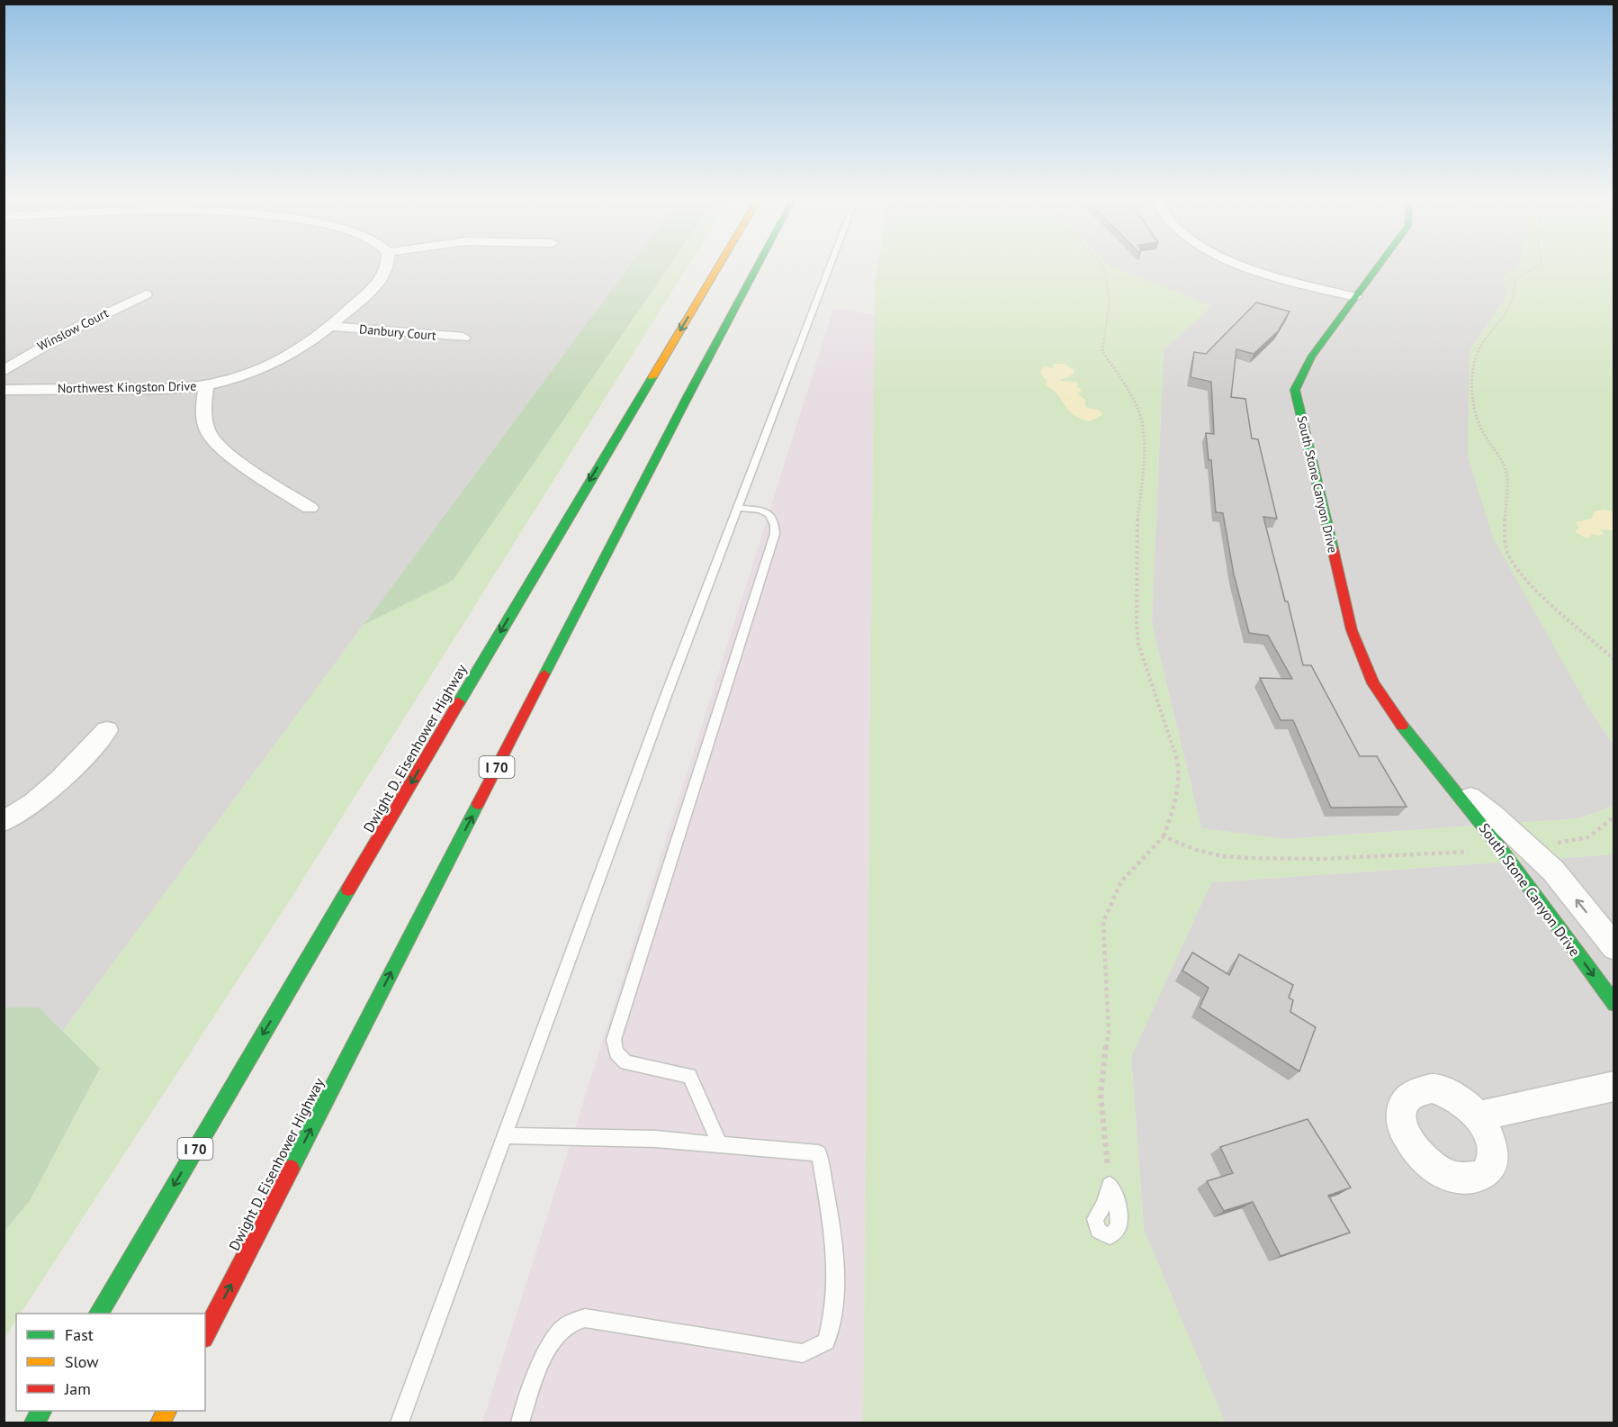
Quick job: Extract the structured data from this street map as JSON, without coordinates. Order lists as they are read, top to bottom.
{
  "streets": {
    "main road": ["South Stone Canyon Drive", "Dwight D. Eisenhower Highway", "I 70"],
    "street": ["Winslow Court", "Danbury Court", "Northwest Kingston Drive"]
  },
  "crossings": [
    ["Danbury Court", "Northwest Kingston Drive"]
  ],
  "legend": ["Fast", "Slow", "Jam"]
}
